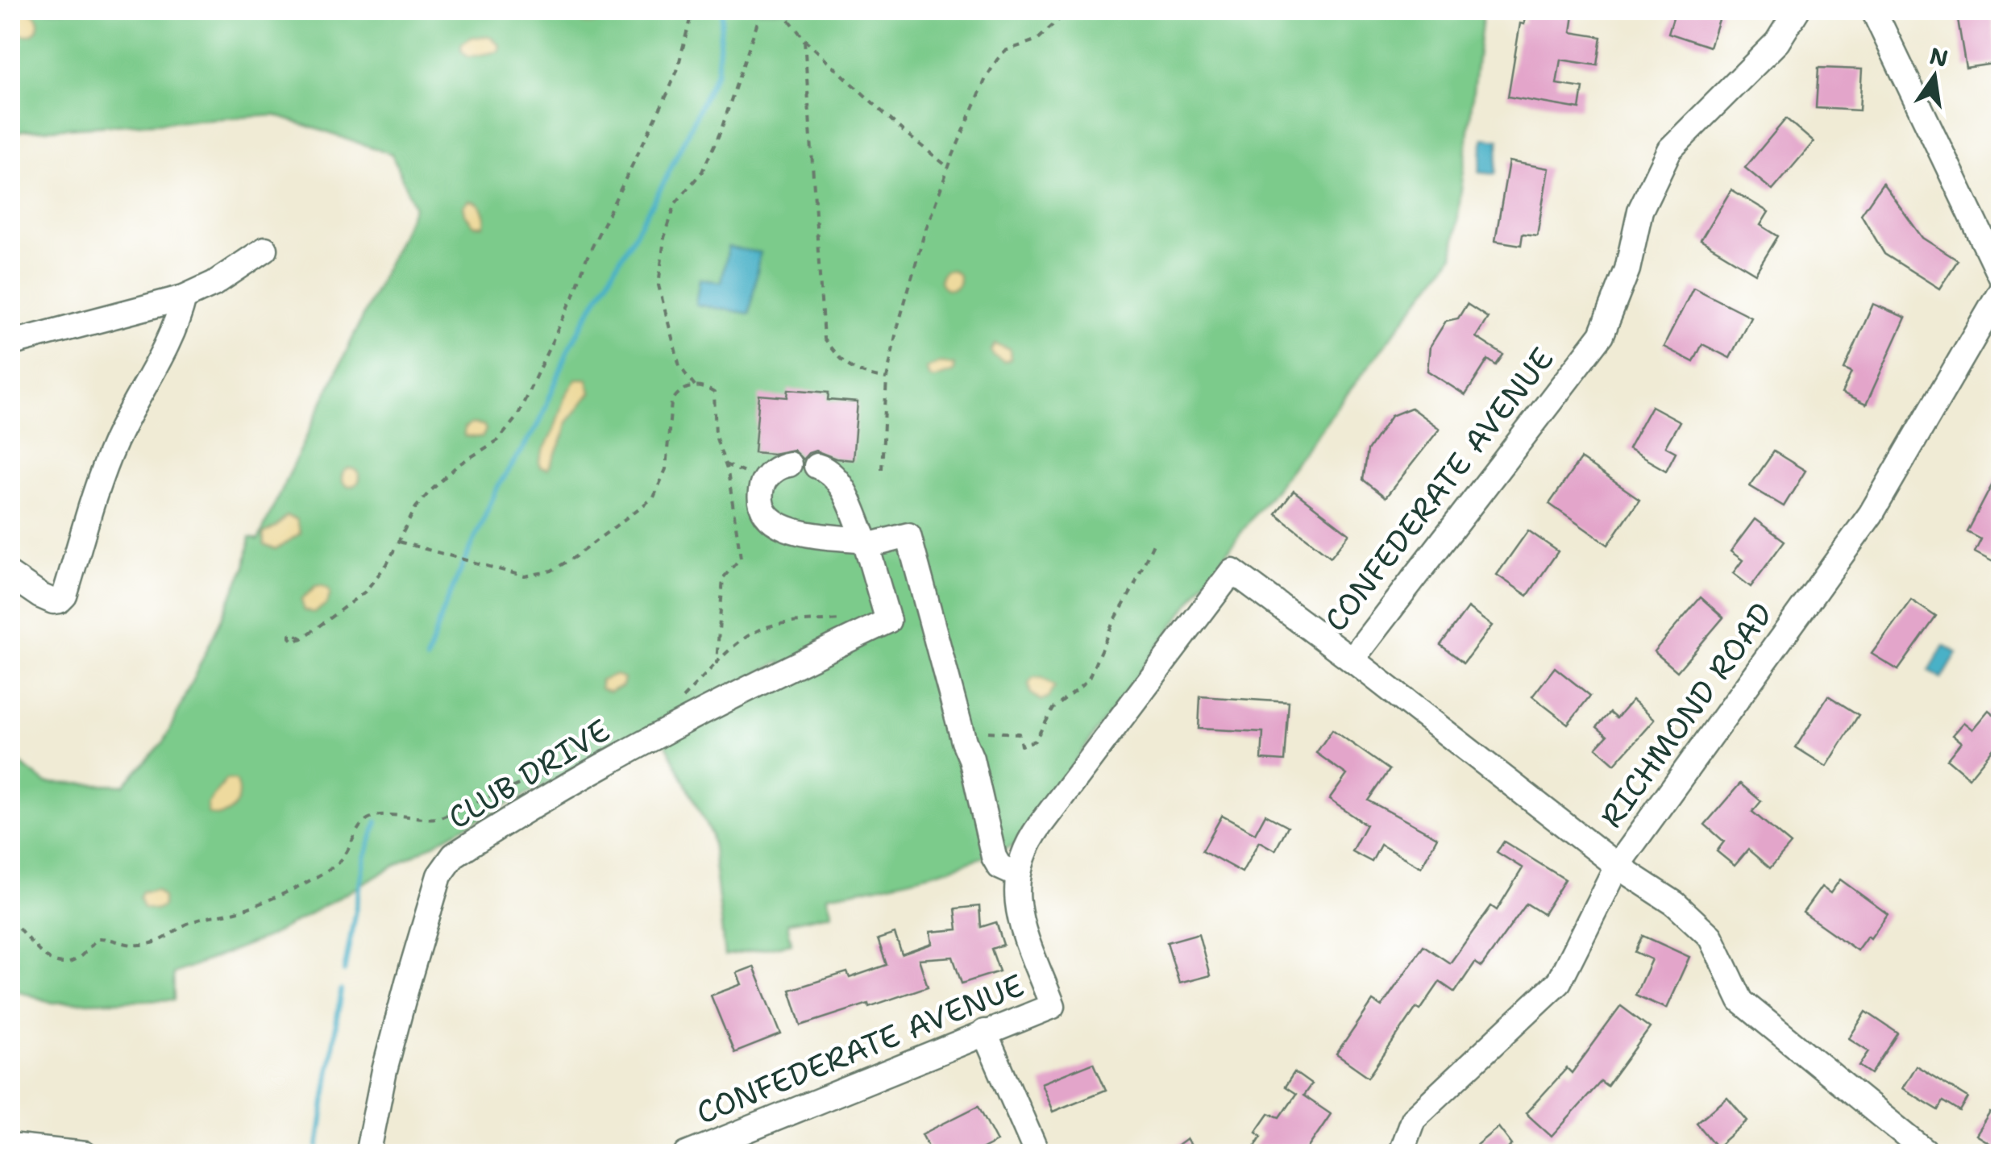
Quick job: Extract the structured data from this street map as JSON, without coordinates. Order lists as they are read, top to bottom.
{
  "streets": {
    "street": ["CONFEDERATE AVENUE", "RICHMOND ROAD", "CLUB DRIVE"]
  },
  "north": "top"
}
